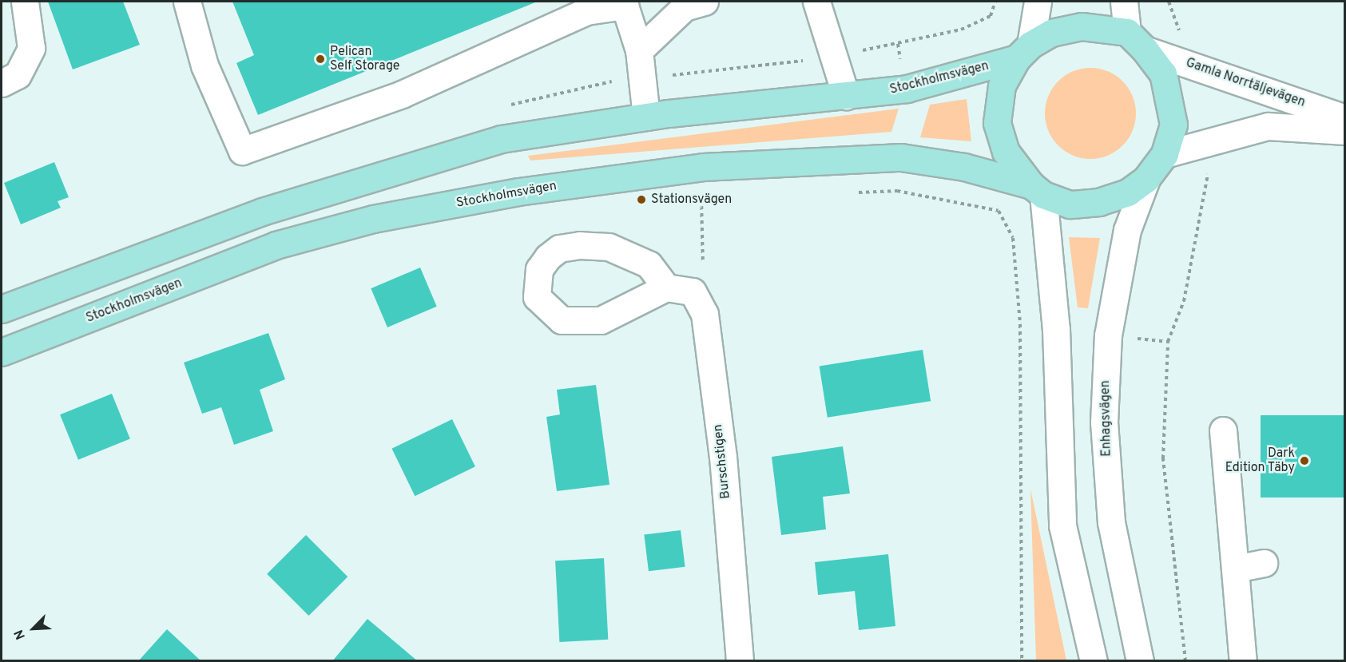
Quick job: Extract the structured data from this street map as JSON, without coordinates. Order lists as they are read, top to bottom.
{
  "streets": {
    "main road": ["Stockholmsvägen"],
    "street": ["Gamla Norrtäljevägen", "Enhagsvägen", "Burschstigen"]
  },
  "crossings": [
    ["Stockholmsvägen", "Gamla Norrtäljevägen"],
    ["Stockholmsvägen", "Enhagsvägen"]
  ],
  "places": ["Pelican Self Storage", "Stationsvägen", "Dark Edition Täby"],
  "north": "bottom left"
}
